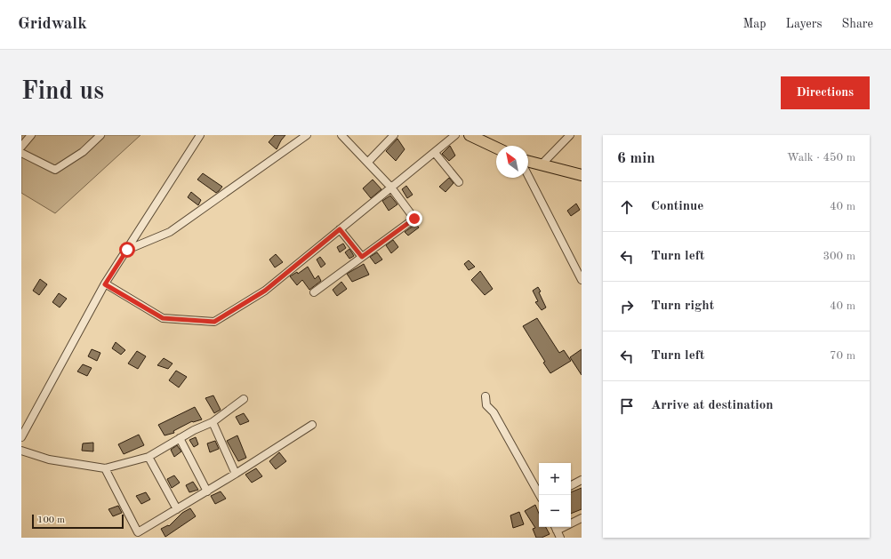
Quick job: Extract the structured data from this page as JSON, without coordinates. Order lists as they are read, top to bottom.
{
  "scale_bar": "100 m",
  "north": "top left",
  "page": {
    "header": "Gridwalk",
    "nav": ["Map", "Layers", "Share"],
    "buttons": "Directions",
    "title": "Find us",
    "heading": ["6 min", "Walk · 450 m"],
    "list": [
      ["Continue", "40 m"],
      ["Turn left", "300 m"],
      ["Turn right", "40 m"],
      ["Turn left", "70 m"],
      "Arrive at destination"
    ],
    "map_buttons": ["+", "−"],
    "scale": "100 m"
  }
}
